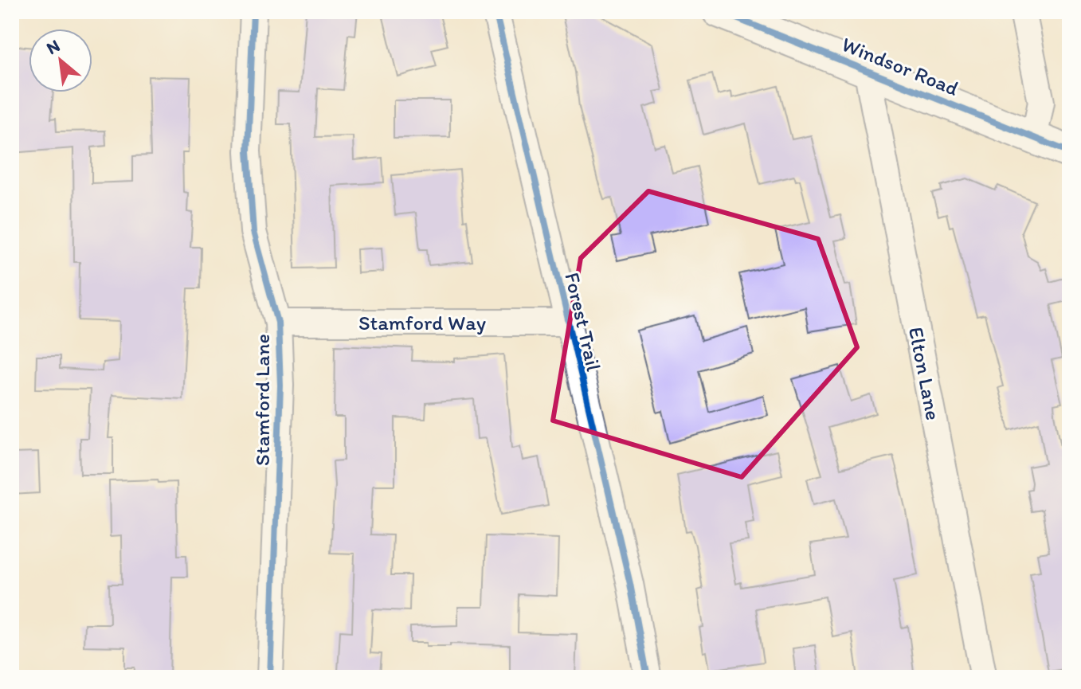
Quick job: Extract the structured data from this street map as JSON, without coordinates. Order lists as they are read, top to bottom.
{
  "streets": {
    "street": [
      "Windsor Road",
      "Forest Trail",
      "Stamford Way",
      "Elton Lane",
      "Stamford Lane"
    ]
  },
  "crossings": [
    ["Windsor Road", "Elton Lane"],
    ["Forest Trail", "Stamford Way"],
    ["Stamford Way", "Stamford Lane"]
  ],
  "north": "top left"
}
